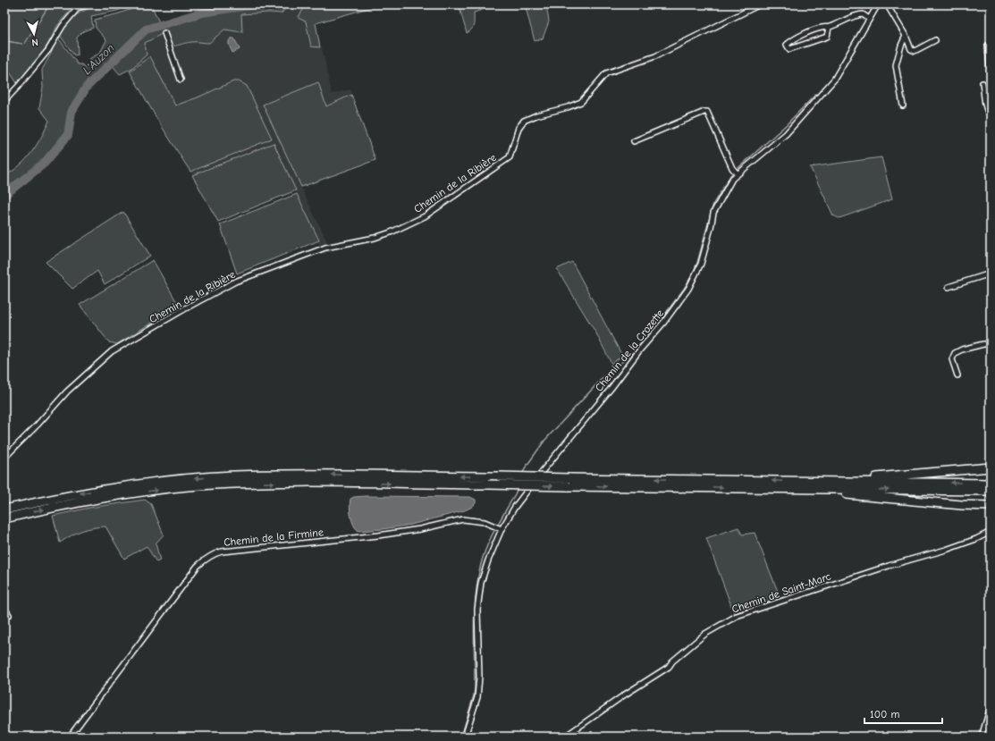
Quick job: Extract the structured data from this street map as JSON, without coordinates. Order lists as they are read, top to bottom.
{
  "streets": {
    "street": [
      "Chemin de la Ribière",
      "Chemin de la Crozette",
      "Chemin de la Firmine",
      "Chemin de Saint-Marc"
    ]
  },
  "crossings": [
    ["Chemin de la Crozette", "Chemin de la Firmine"]
  ],
  "water": ["L'Auzon"],
  "scale_bar": "100 m",
  "north": "bottom"
}
